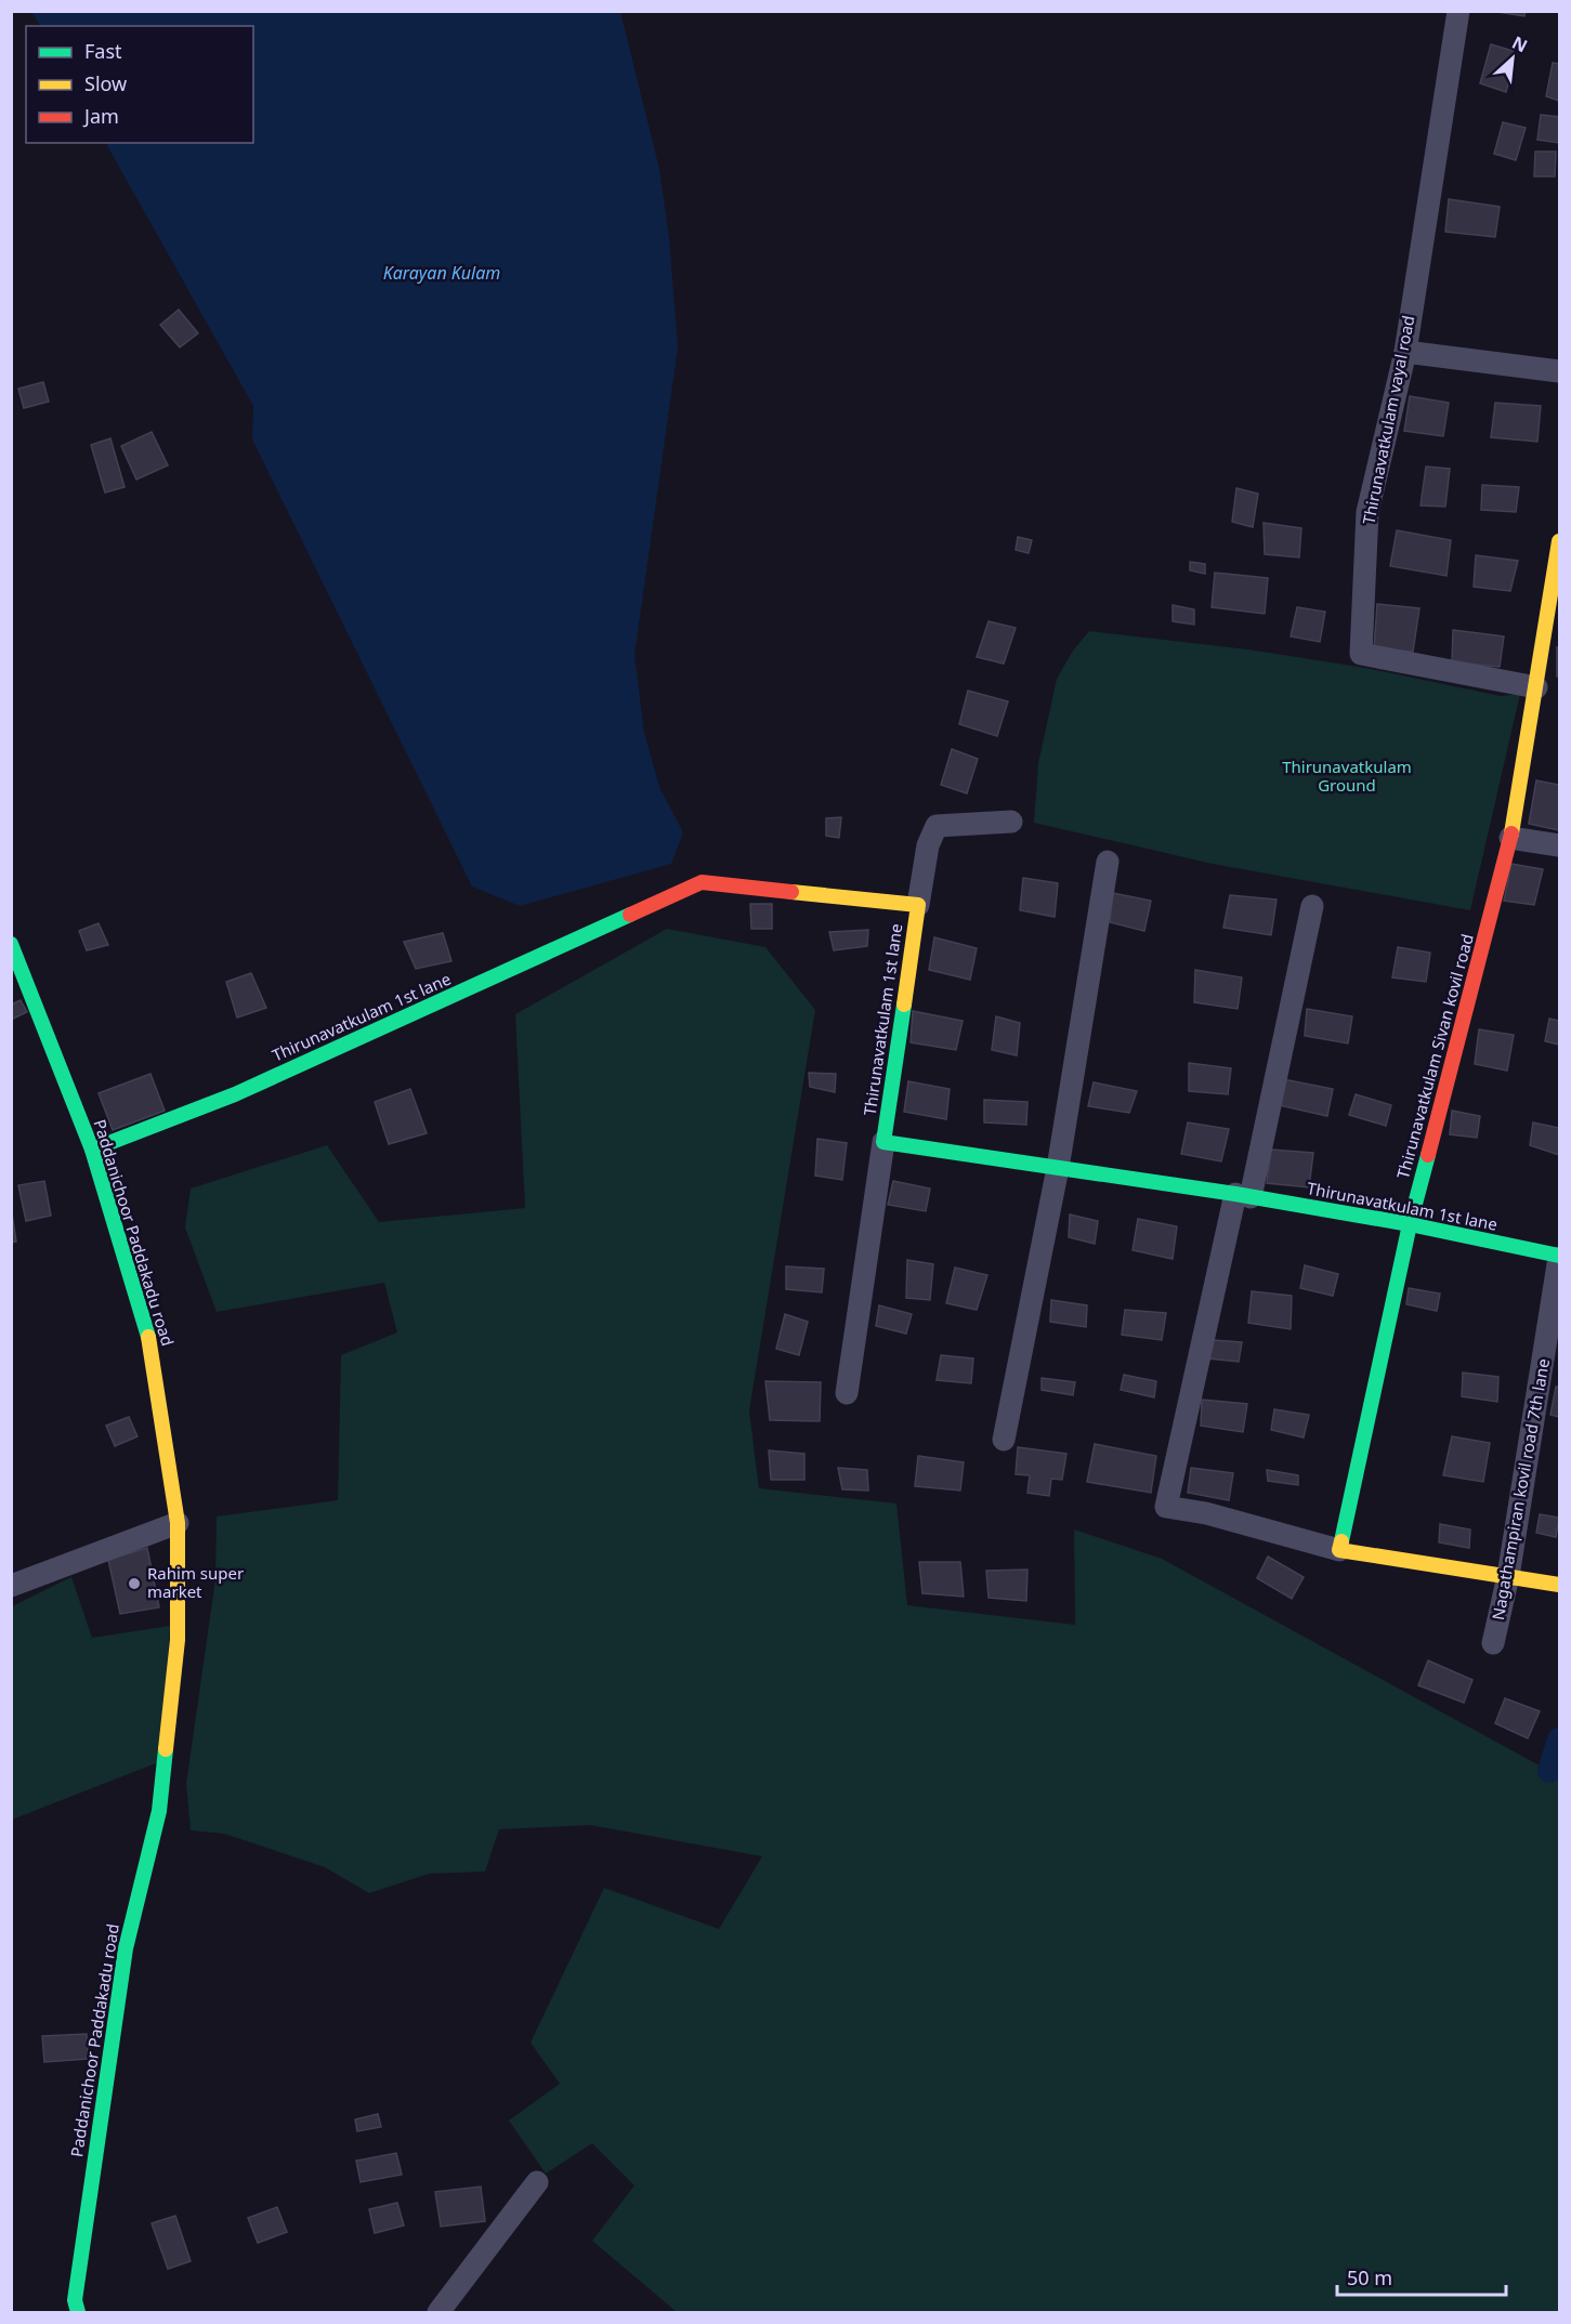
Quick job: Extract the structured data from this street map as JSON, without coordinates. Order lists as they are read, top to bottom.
{
  "streets": {
    "street": [
      "Thirunavatkulam vayal road",
      "Thirunavatkulam 1st lane",
      "Thirunavatkulam Sivan kovil road",
      "Paddanichoor Paddakadu road",
      "Nagathampiran kovil road 7th lane"
    ]
  },
  "crossings": [
    ["Thirunavatkulam vayal road", "Thirunavatkulam Sivan kovil road"],
    ["Thirunavatkulam 1st lane", "Thirunavatkulam Sivan kovil road"],
    ["Thirunavatkulam 1st lane", "Paddanichoor Paddakadu road"],
    ["Thirunavatkulam 1st lane", "Nagathampiran kovil road 7th lane"]
  ],
  "water": ["Karayan Kulam"],
  "parks": ["Thirunavatkulam Ground"],
  "places": ["Rahim super market"],
  "legend": ["Fast", "Slow", "Jam"],
  "scale_bar": "50 m",
  "north": "top right"
}
